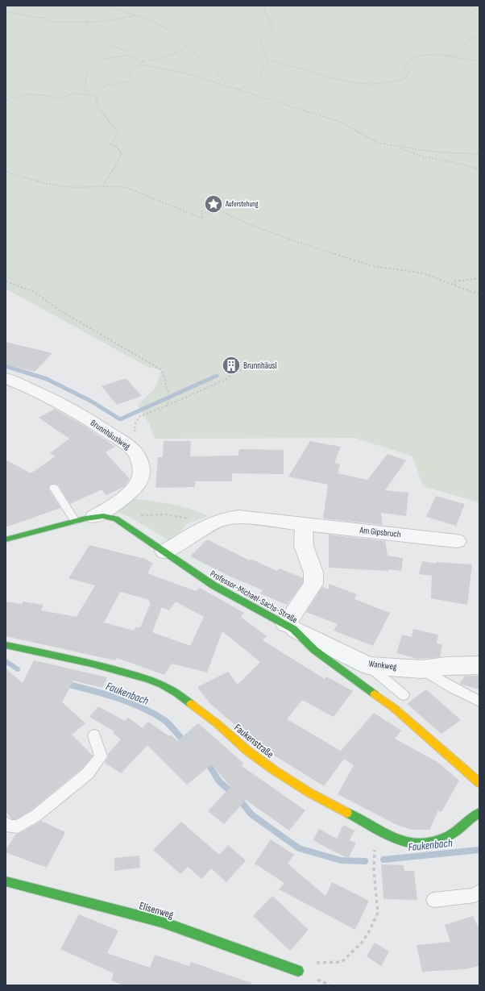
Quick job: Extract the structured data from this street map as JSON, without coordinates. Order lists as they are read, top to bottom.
{
  "streets": {
    "street": [
      "Brunnhäuslweg",
      "Am Gipsbruch",
      "Professor-Michael-Sachs-Straße",
      "Wankweg",
      "Faukenstraße",
      "Elisenweg"
    ]
  },
  "crossings": [
    ["Brunnhäuslweg", "Professor-Michael-Sachs-Straße"],
    ["Am Gipsbruch", "Professor-Michael-Sachs-Straße"],
    ["Professor-Michael-Sachs-Straße", "Wankweg"]
  ],
  "water": ["Faukenbach"],
  "places": {
    "place": ["Auferstehung"],
    "building": ["Brunnhäusl"]
  }
}
